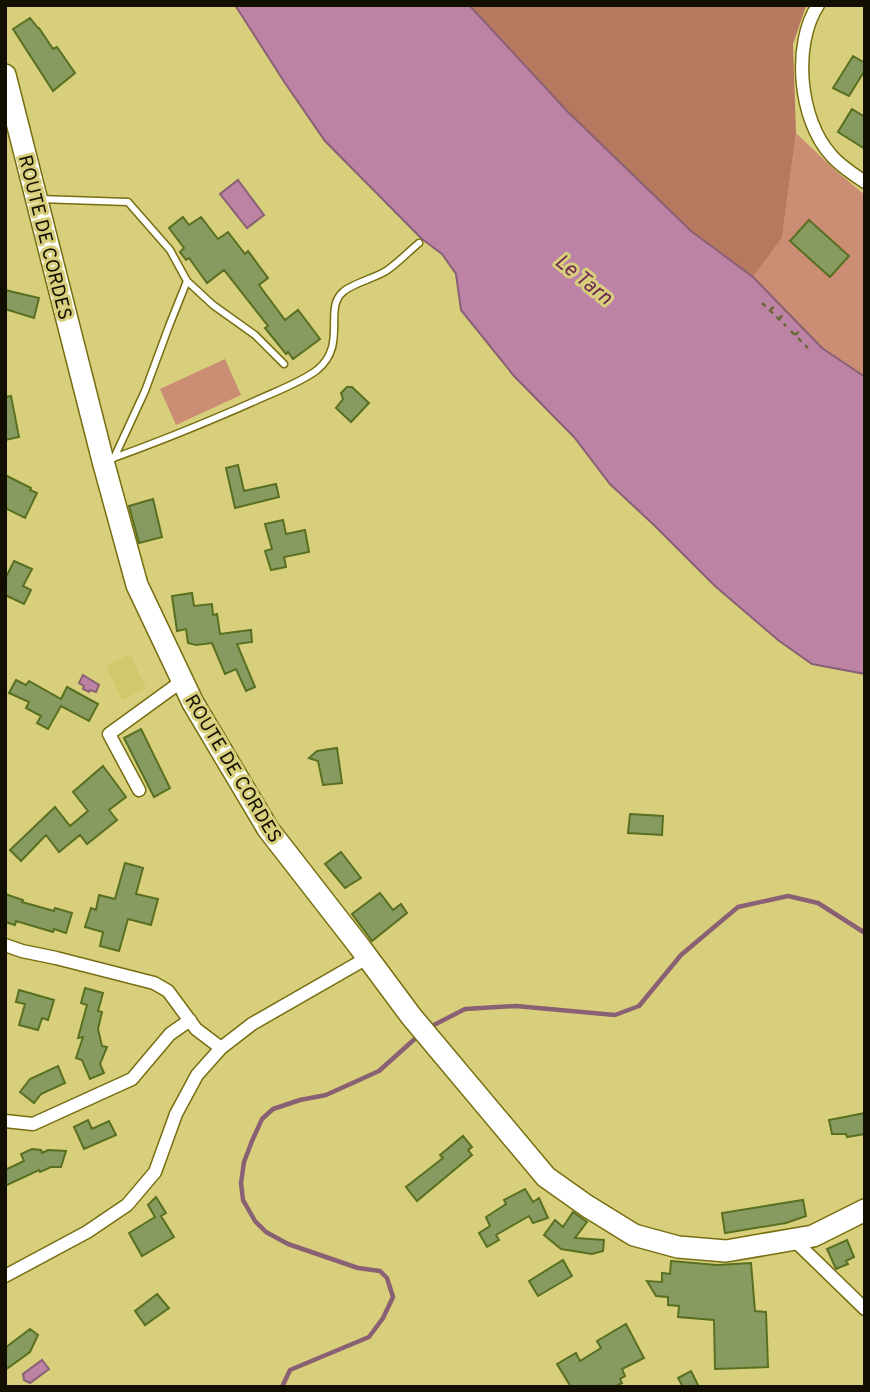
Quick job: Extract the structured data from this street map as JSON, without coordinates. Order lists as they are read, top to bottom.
{
  "streets": {
    "main road": ["ROUTE DE CORDES"]
  },
  "water": ["Le Tarn"]
}
